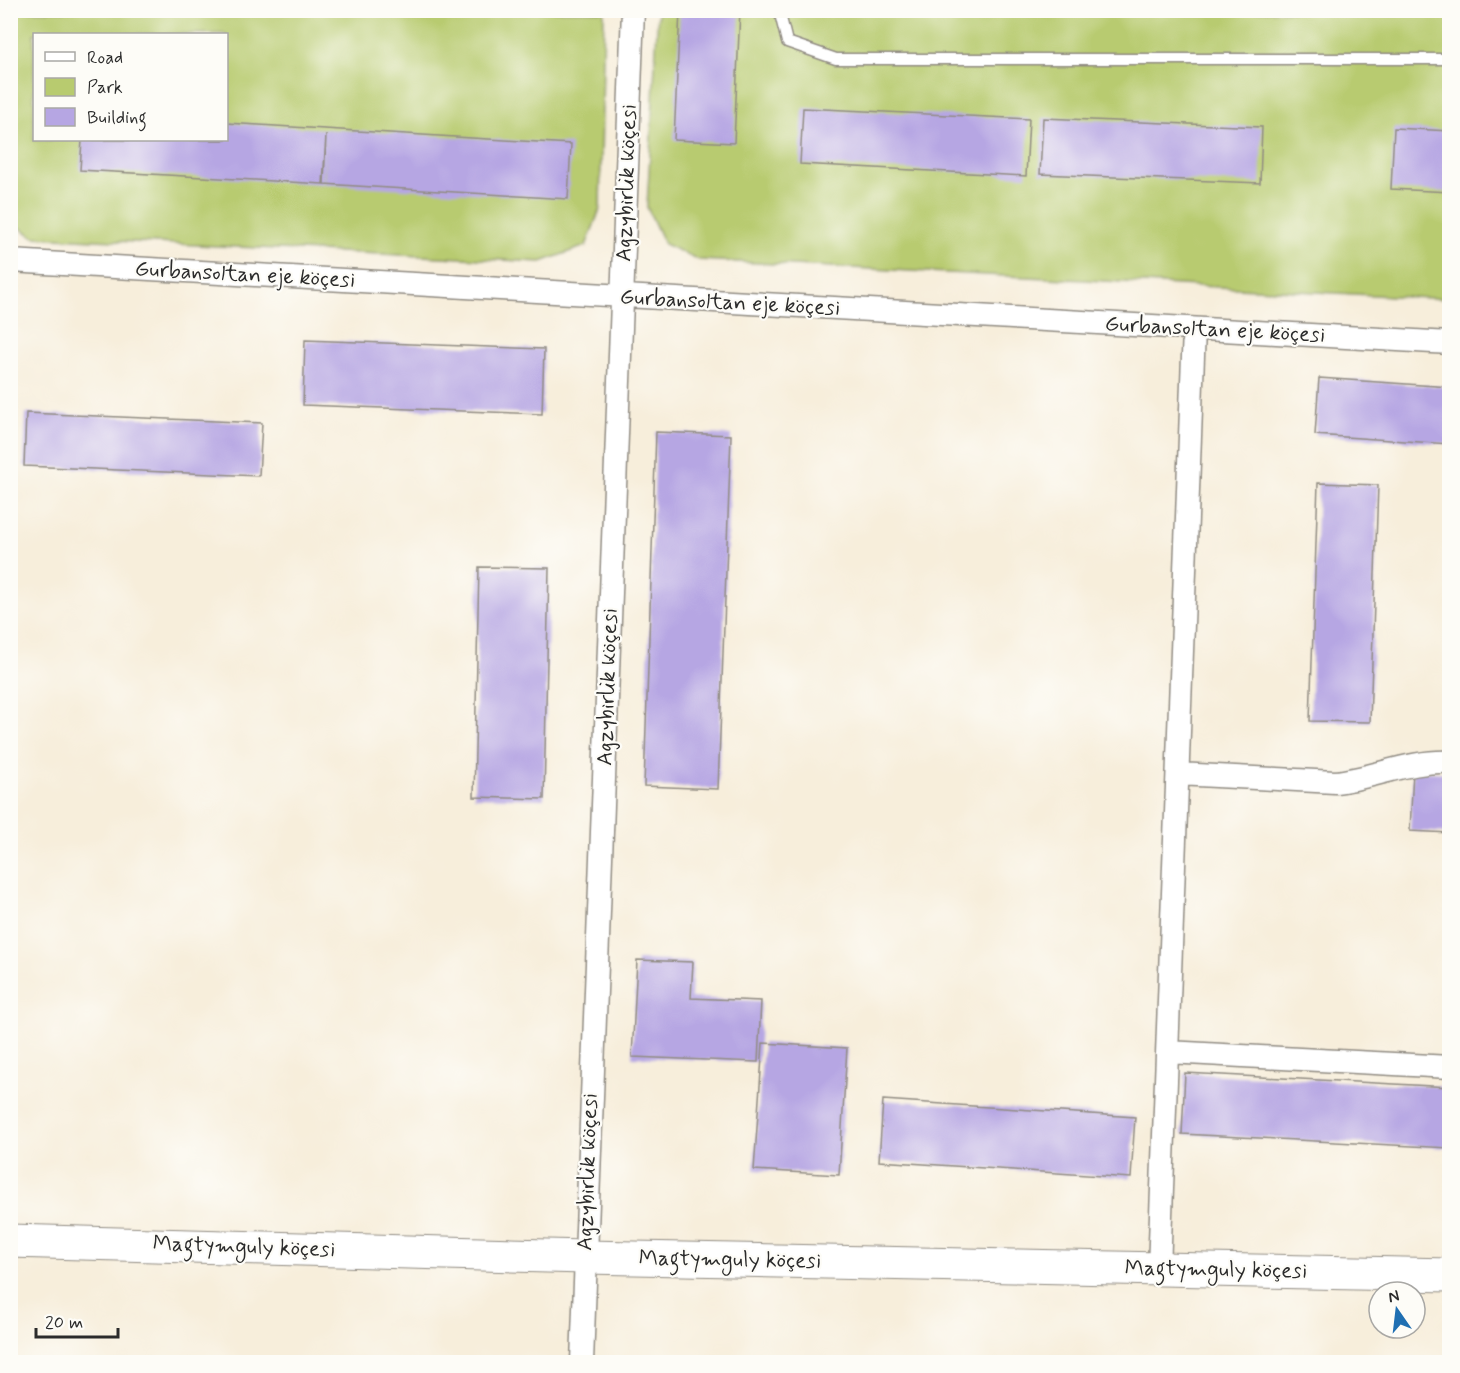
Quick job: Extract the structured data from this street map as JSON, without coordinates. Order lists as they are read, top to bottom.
{
  "streets": {
    "main road": ["Magtymguly köçesi"],
    "street": ["Agzybirlik köçesi", "Gurbansoltan eje köçesi"]
  },
  "crossings": [
    ["Agzybirlik köçesi", "Gurbansoltan eje köçesi"],
    ["Agzybirlik köçesi", "Magtymguly köçesi"]
  ],
  "legend": ["Road", "Park", "Building"],
  "scale_bar": "20 m",
  "north": "top"
}
